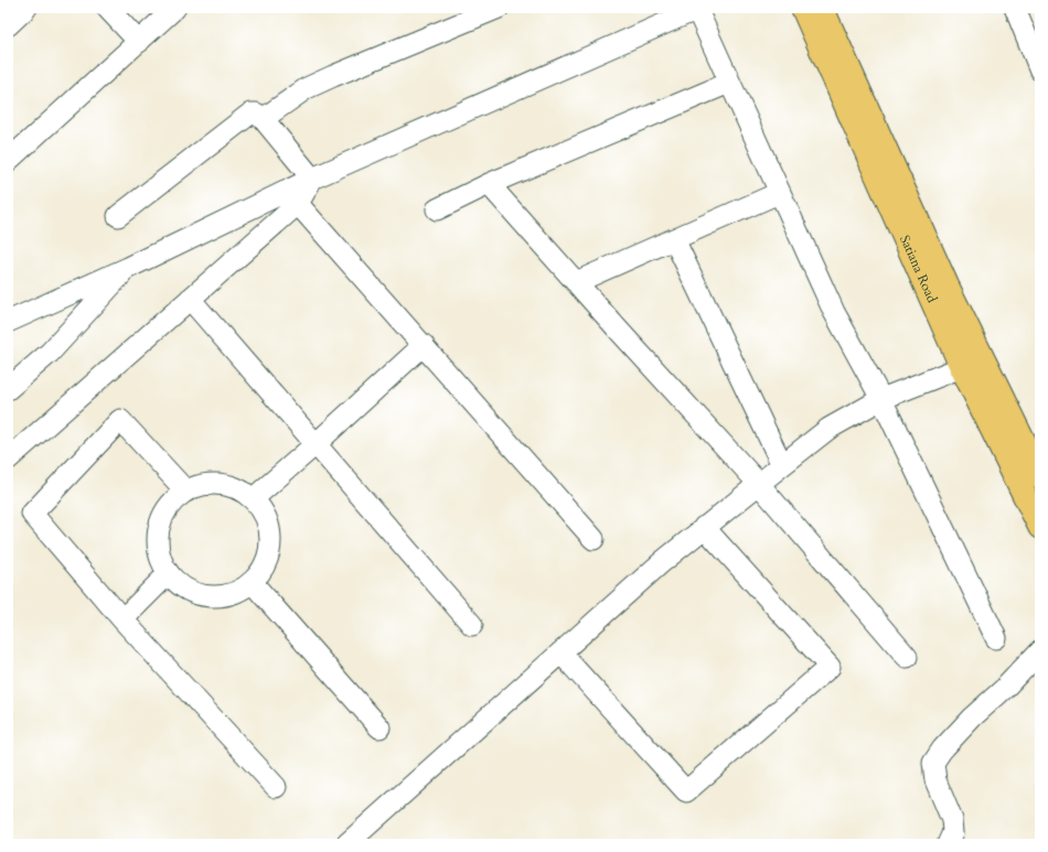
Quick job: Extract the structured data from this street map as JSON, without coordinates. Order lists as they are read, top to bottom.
{
  "streets": {
    "main road": ["Satiana Road"]
  }
}
